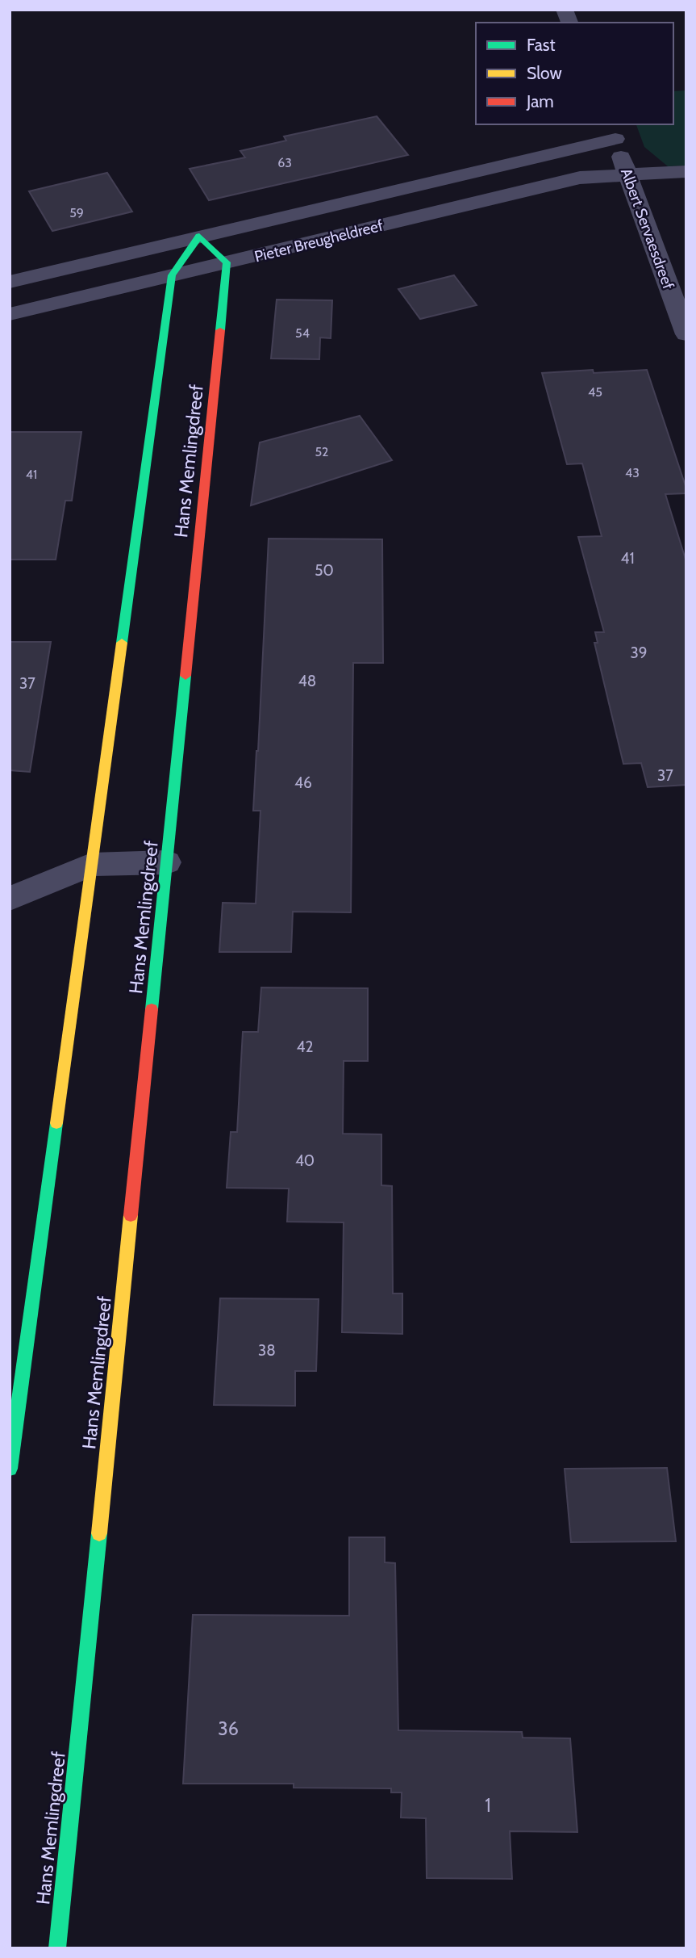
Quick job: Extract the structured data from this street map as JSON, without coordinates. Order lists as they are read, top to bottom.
{
  "streets": {
    "street": ["Albert Servaesdreef", "Pieter Breugheldreef", "Hans Memlingdreef"]
  },
  "crossings": [
    ["Albert Servaesdreef", "Pieter Breugheldreef"],
    ["Pieter Breugheldreef", "Hans Memlingdreef"]
  ],
  "house_numbers": [
    "63",
    "59",
    "54",
    "45",
    "52",
    "43",
    "41",
    "41",
    "50",
    "39",
    "48",
    "37",
    "37",
    "46",
    "42",
    "40",
    "38",
    "36",
    "1"
  ],
  "legend": ["Fast", "Slow", "Jam"]
}
